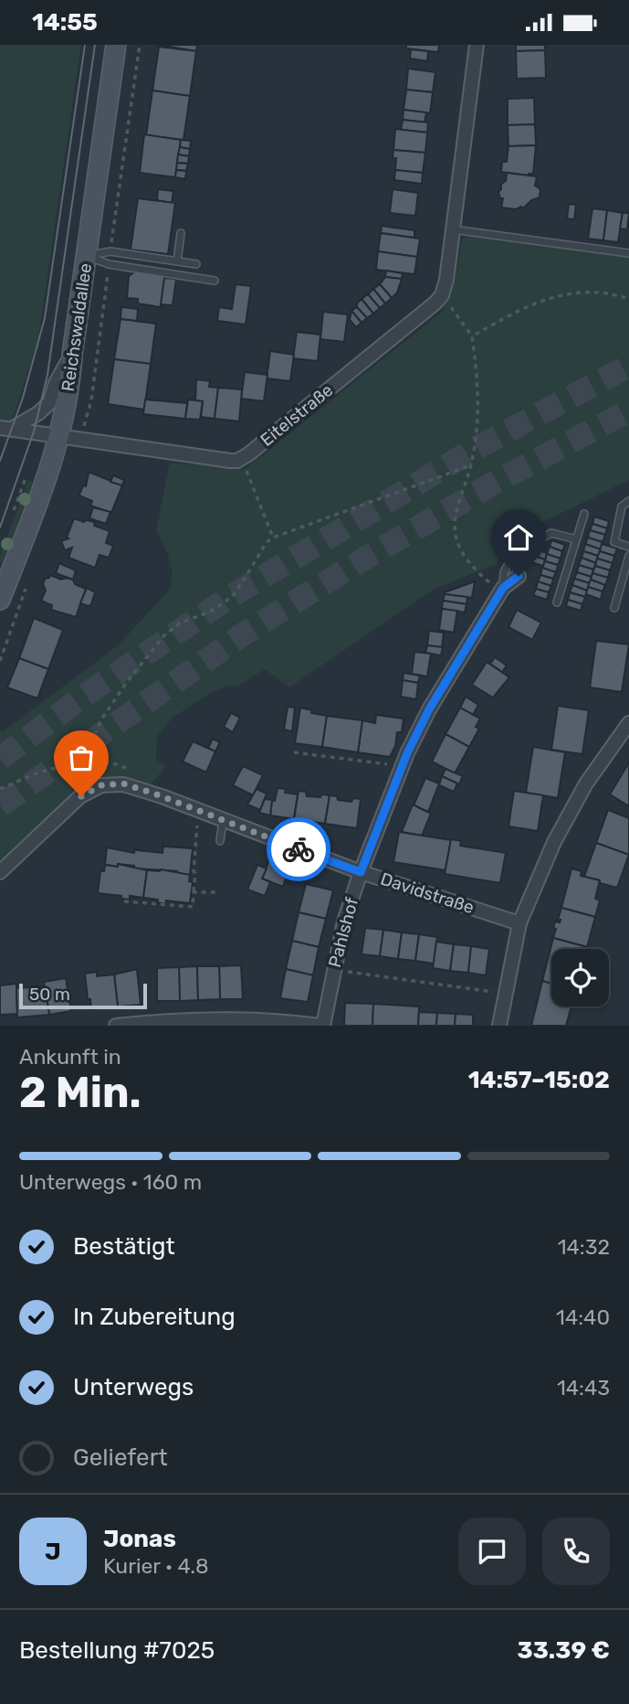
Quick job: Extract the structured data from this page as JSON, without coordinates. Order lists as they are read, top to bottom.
{
  "streets": {
    "main road": ["Reichswaldallee"],
    "street": ["Eitelstraße", "Davidstraße", "Pahlshof"]
  },
  "crossings": [
    ["Reichswaldallee", "Eitelstraße"],
    ["Davidstraße", "Pahlshof"]
  ],
  "scale_bar": "50 m",
  "page": {
    "status": "14:55",
    "scale": "50 m",
    "heading": ["2 Min.", "Ankunft in", "14:57–15:02"],
    "panel": [
      "Jonas",
      "Kurier · 4.8",
      "Bestellung #7025",
      "33.39 €"
    ],
    "bar": "Unterwegs · 160 m",
    "list": [
      ["Bestätigt", "14:32"],
      ["In Zubereitung", "14:40"],
      ["Unterwegs", "14:43"],
      "Geliefert"
    ],
    "round": "J"
  }
}
